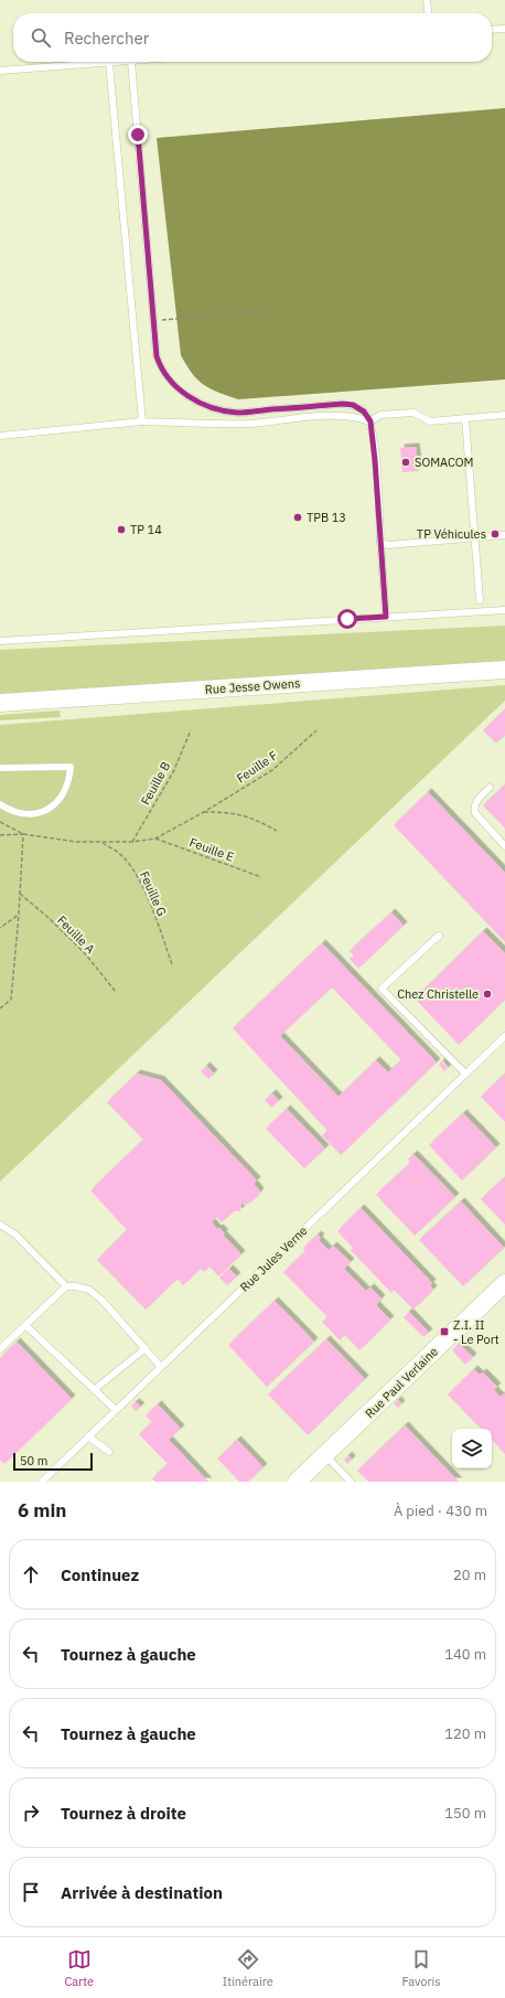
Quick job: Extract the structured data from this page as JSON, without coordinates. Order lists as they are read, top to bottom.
{
  "streets": {
    "main road": ["Rue Jesse Owens", "Rue Paul Verlaine"],
    "lane": ["Rue Jules Verne"],
    "path": [
      "Feuille F",
      "Feuille B",
      "Feuille E",
      "Feuille G",
      "Feuille A"
    ]
  },
  "crossings": [
    ["Feuille F", "Feuille E"]
  ],
  "places": {
    "other": [
      "SOMACOM",
      "TPB 13",
      "TP 14",
      "TP Véhicules",
      "Chez Christelle"
    ],
    "transit": ["Z.I. II - Le Port"]
  },
  "scale_bar": "50 m",
  "page": {
    "search": "Rechercher",
    "scale": "50 m",
    "heading": ["6 min", "À pied · 430 m"],
    "list": [
      ["Continuez", "20 m"],
      ["Tournez à gauche", "140 m"],
      ["Tournez à gauche", "120 m"],
      ["Tournez à droite", "150 m"],
      "Arrivée à destination"
    ],
    "nav": ["Carte", "Itinéraire", "Favoris"]
  }
}
